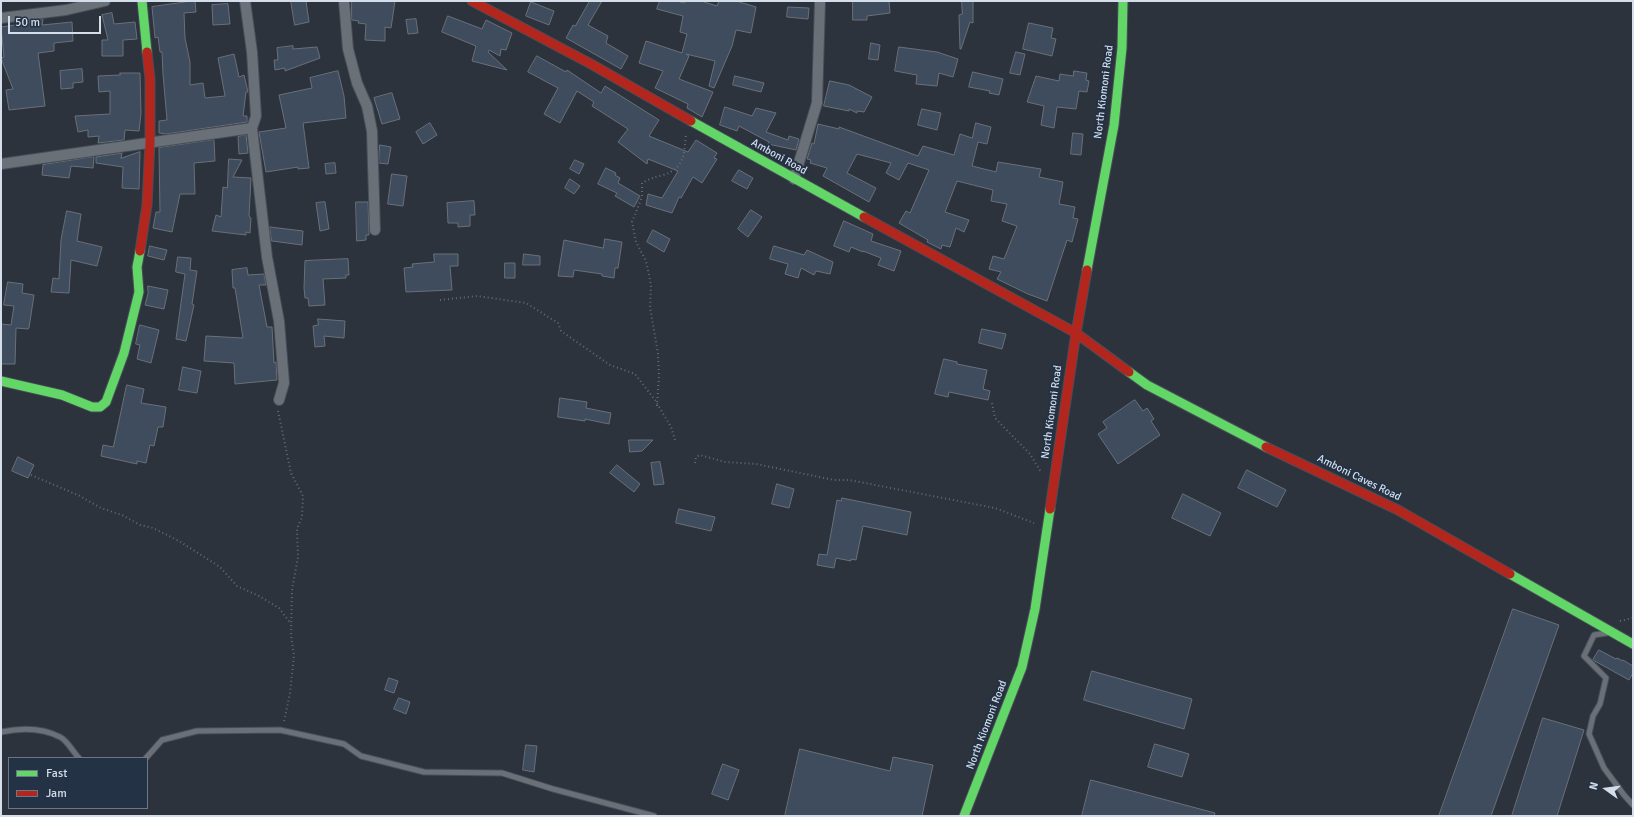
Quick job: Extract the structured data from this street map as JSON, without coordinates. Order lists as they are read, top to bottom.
{
  "streets": {
    "street": ["North Kiomoni Road", "Amboni Road", "Amboni Caves Road"]
  },
  "crossings": [
    ["North Kiomoni Road", "Amboni Road"],
    ["North Kiomoni Road", "Amboni Caves Road"],
    ["Amboni Road", "Amboni Caves Road"]
  ],
  "legend": ["Fast", "Jam"],
  "scale_bar": "50 m",
  "north": "left"
}
